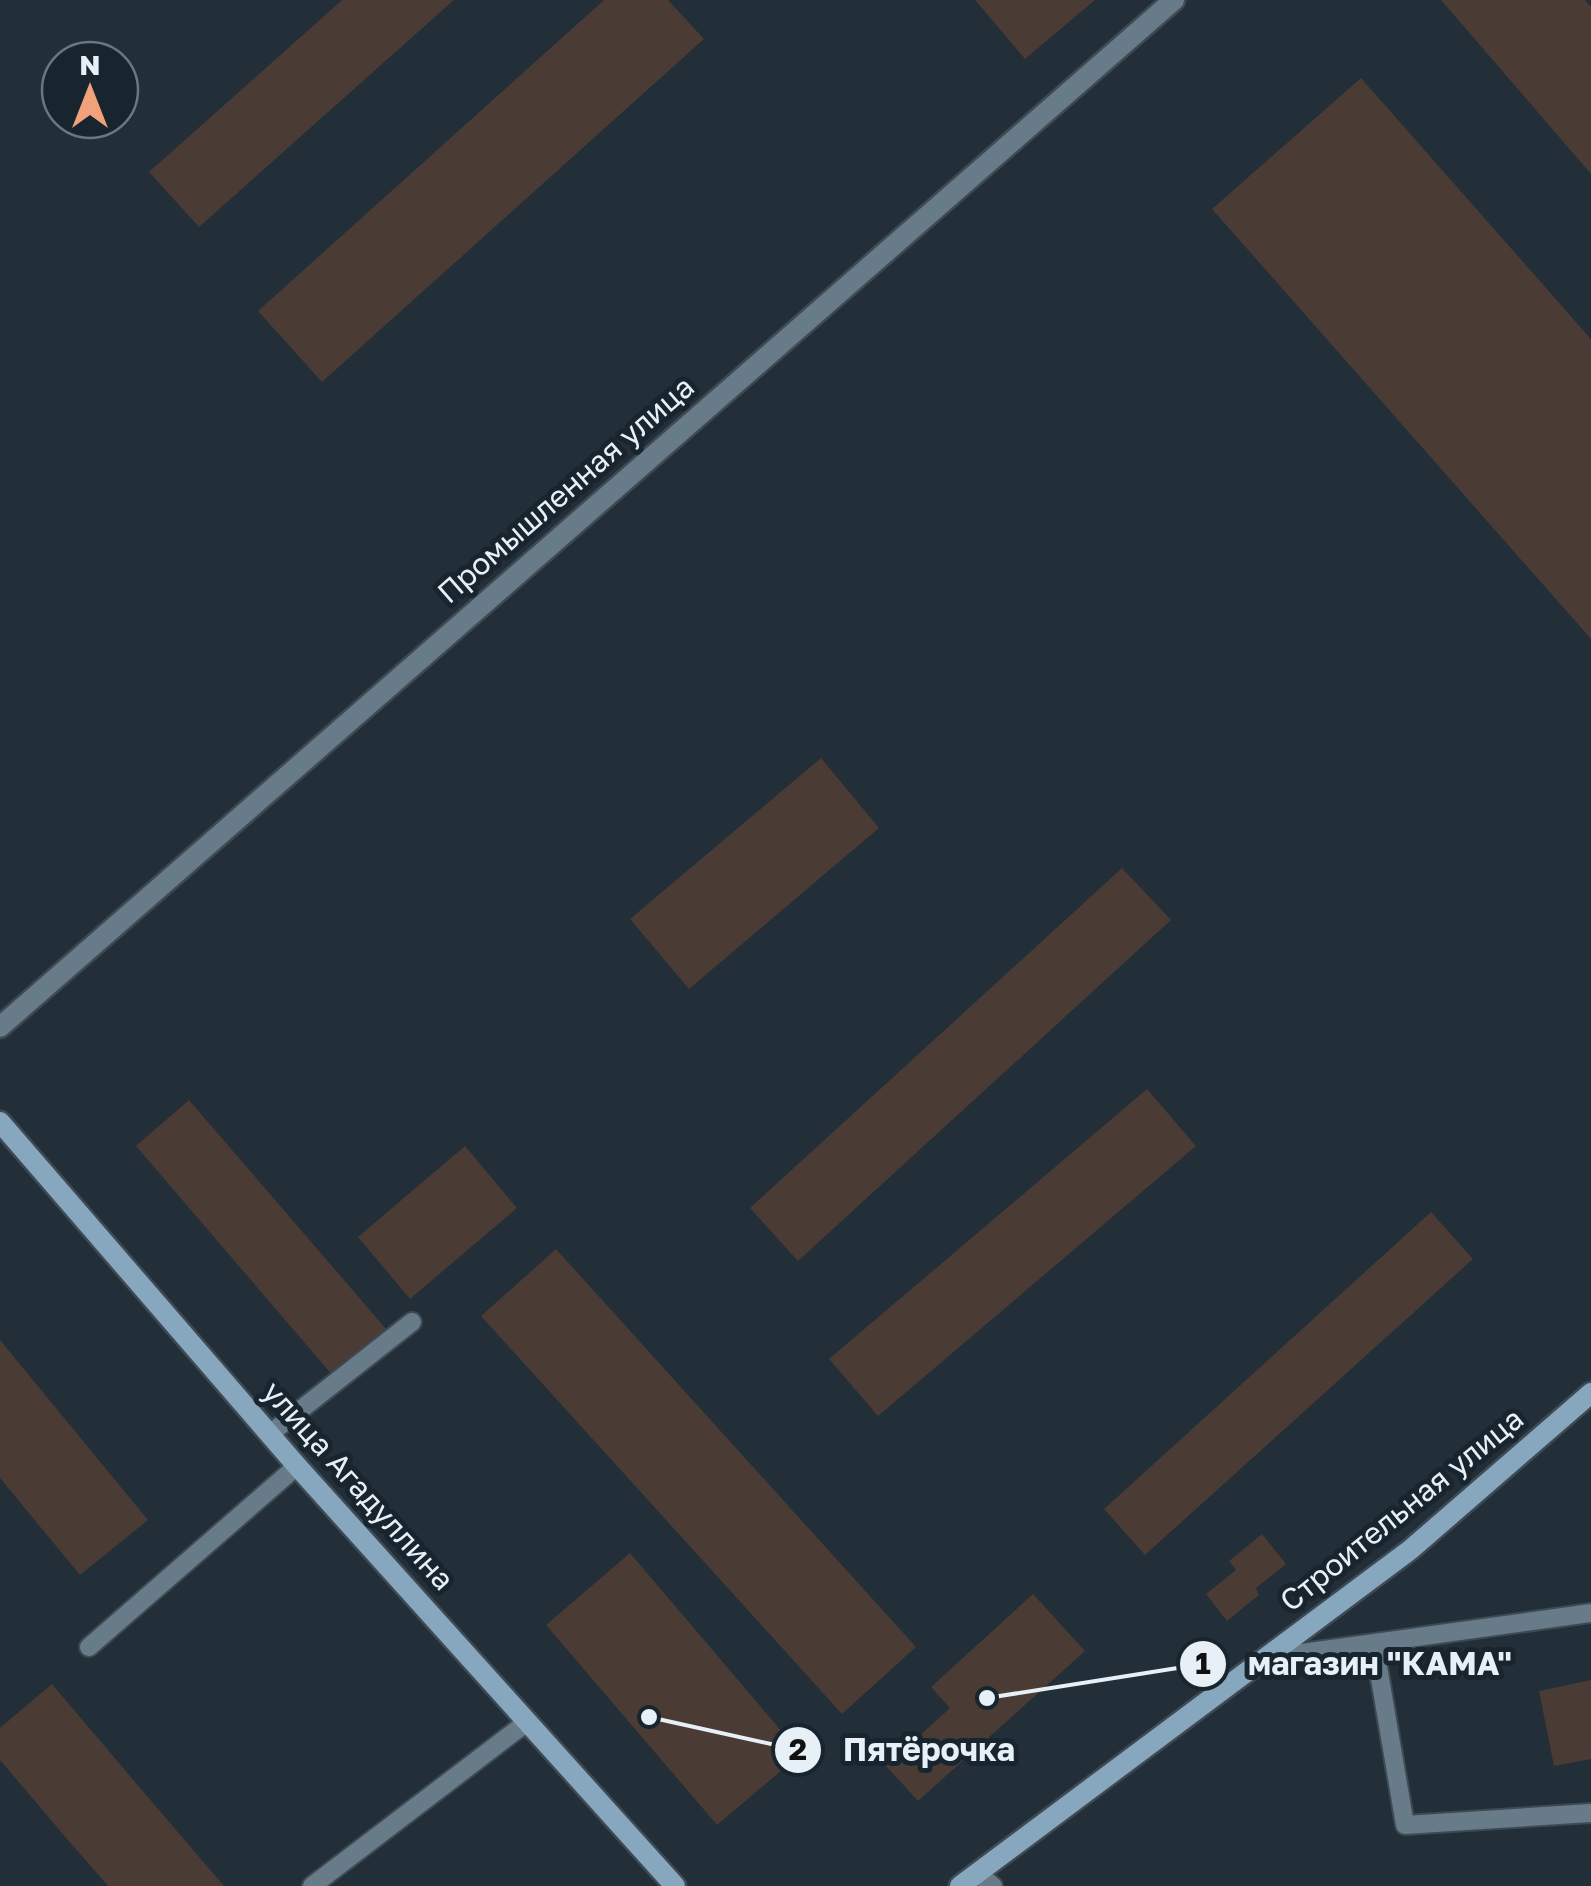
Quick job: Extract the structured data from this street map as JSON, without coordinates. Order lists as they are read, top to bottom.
{
  "streets": {
    "main road": ["улица Агадуллина", "Строительная улица"],
    "street": ["Промышленная улица"]
  },
  "places": ["магазин \"КАМА\"", "Пятёрочка"],
  "north": "top"
}
